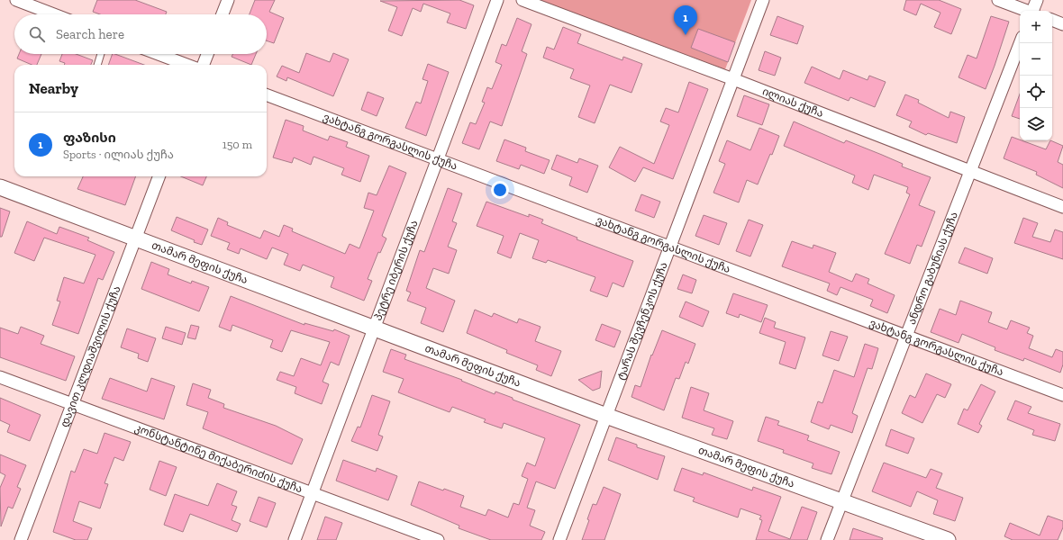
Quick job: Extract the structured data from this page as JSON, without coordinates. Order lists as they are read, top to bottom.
{
  "streets": {
    "street": [
      "ილიას ქუჩა",
      "ვახტანგ გორგასლის ქუჩა",
      "თამარ მეფის ქუჩა",
      "ანდრო გაბუნიას ქუჩა",
      "პეტრე იბერის ქუჩა",
      "ტარას შევჩენკოს ქუჩა",
      "დავით კლდიაშვილის ქუჩა",
      "კონსტანტინე მიქაბერიძის ქუჩა"
    ]
  },
  "crossings": [
    ["ილიას ქუჩა", "ანდრო გაბუნიას ქუჩა"],
    ["ილიას ქუჩა", "ტარას შევჩენკოს ქუჩა"],
    ["ვახტანგ გორგასლის ქუჩა", "ანდრო გაბუნიას ქუჩა"],
    ["ვახტანგ გორგასლის ქუჩა", "პეტრე იბერის ქუჩა"],
    ["ვახტანგ გორგასლის ქუჩა", "ტარას შევჩენკოს ქუჩა"],
    ["თამარ მეფის ქუჩა", "ანდრო გაბუნიას ქუჩა"],
    ["თამარ მეფის ქუჩა", "პეტრე იბერის ქუჩა"],
    ["თამარ მეფის ქუჩა", "ტარას შევჩენკოს ქუჩა"],
    ["თამარ მეფის ქუჩა", "დავით კლდიაშვილის ქუჩა"],
    ["პეტრე იბერის ქუჩა", "კონსტანტინე მიქაბერიძის ქუჩა"],
    ["დავით კლდიაშვილის ქუჩა", "კონსტანტინე მიქაბერიძის ქუჩა"]
  ],
  "page": {
    "pins": "1",
    "map_buttons": ["+", "−"],
    "search": "Search here",
    "heading": "Nearby",
    "list": [
      {
        "mark": "1",
        "name": "ფაზისი",
        "note": "Sports · ილიას ქუჩა",
        "value": "150 m"
      }
    ]
  }
}
